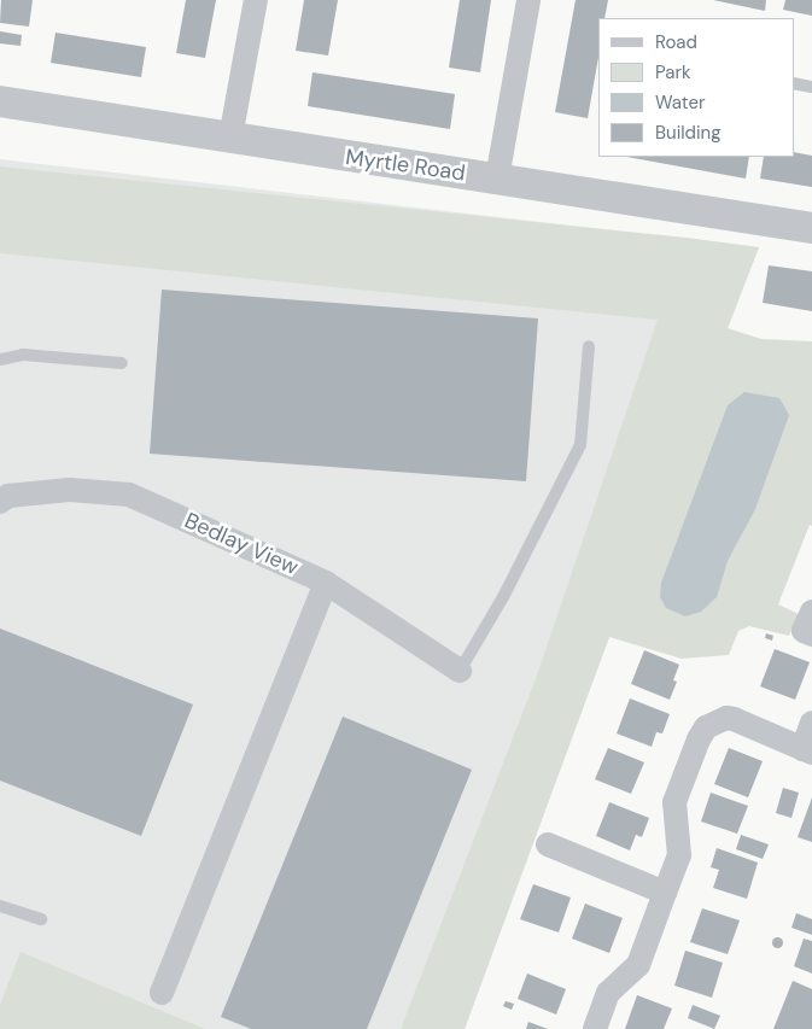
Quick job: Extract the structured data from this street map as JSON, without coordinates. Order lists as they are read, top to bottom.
{
  "streets": {
    "street": ["Myrtle Road", "Bedlay View"]
  },
  "legend": [
    "Road",
    "Park",
    "Water",
    "Building"
  ]
}
